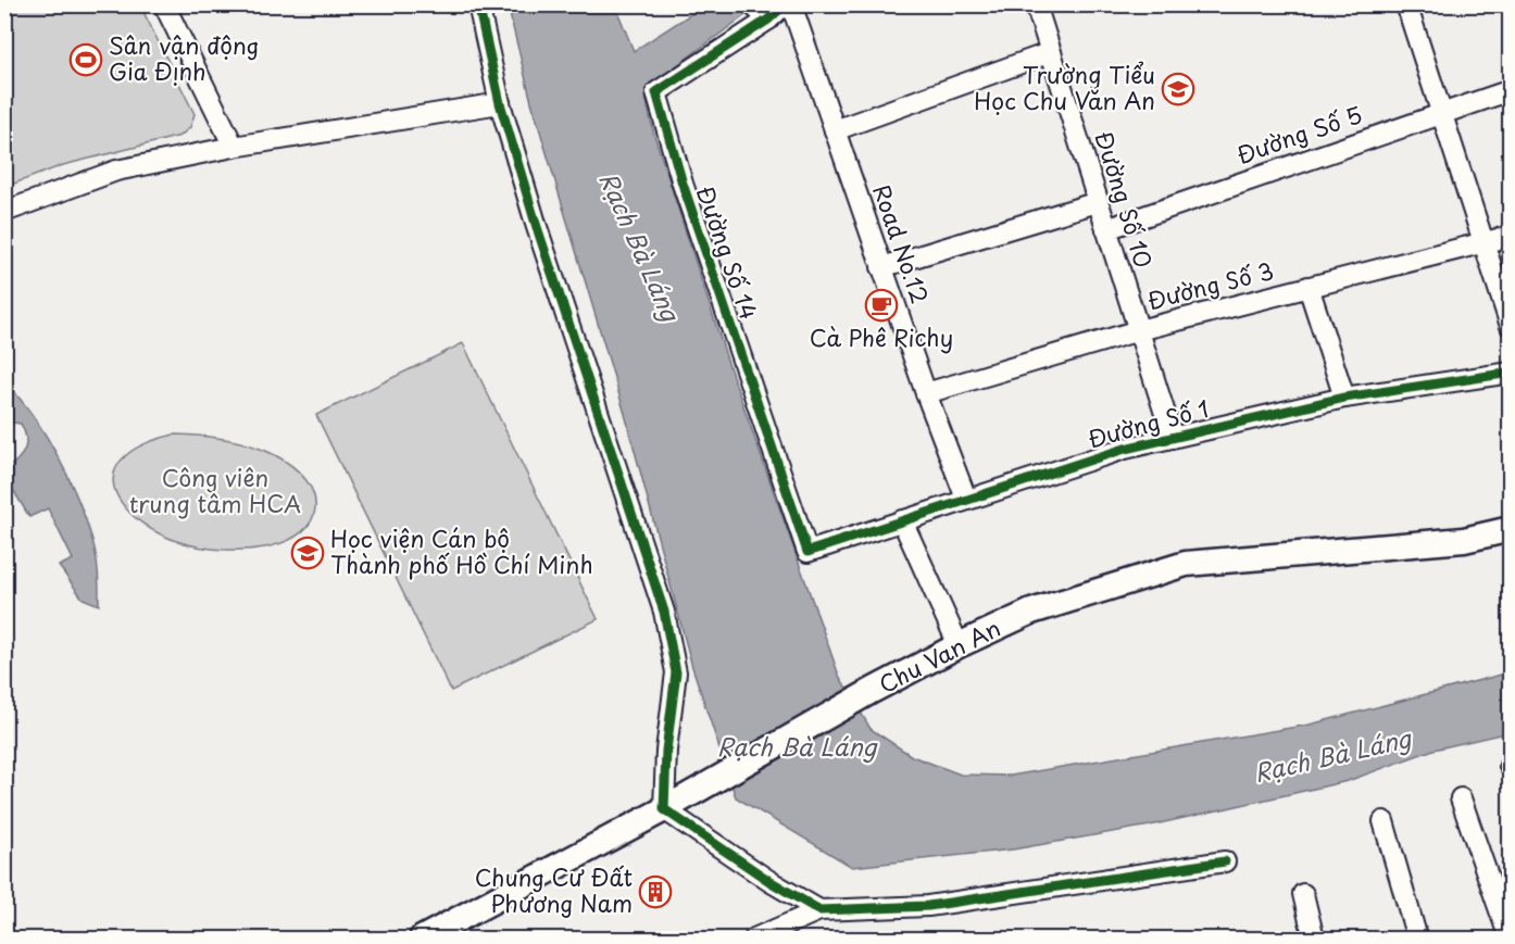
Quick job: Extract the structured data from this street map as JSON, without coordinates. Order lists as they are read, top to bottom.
{
  "streets": {
    "street": [
      "Đường Số 5",
      "Đường Số 10",
      "Road No.12",
      "Đường Số 14",
      "Đường Số 3",
      "Đường Số 1",
      "Chu Van An"
    ]
  },
  "crossings": [
    ["Đường Số 5", "Đường Số 10"],
    ["Đường Số 10", "Đường Số 3"],
    ["Đường Số 10", "Đường Số 1"],
    ["Road No.12", "Đường Số 3"],
    ["Road No.12", "Đường Số 1"],
    ["Đường Số 14", "Đường Số 1"]
  ],
  "water": ["Rạch Bà Láng"],
  "parks": ["Công viên trung tâm HCA"],
  "places": {
    "sports": ["Sân vận động Gia Định"],
    "school or university": ["Trường Tiểu Học Chu Văn An", "Học viện Cán bộ Thành phố Hồ Chí Minh"],
    "cafe": ["Cà Phê Richy"],
    "building": ["Chung Cư Đất Phương Nam"]
  }
}
